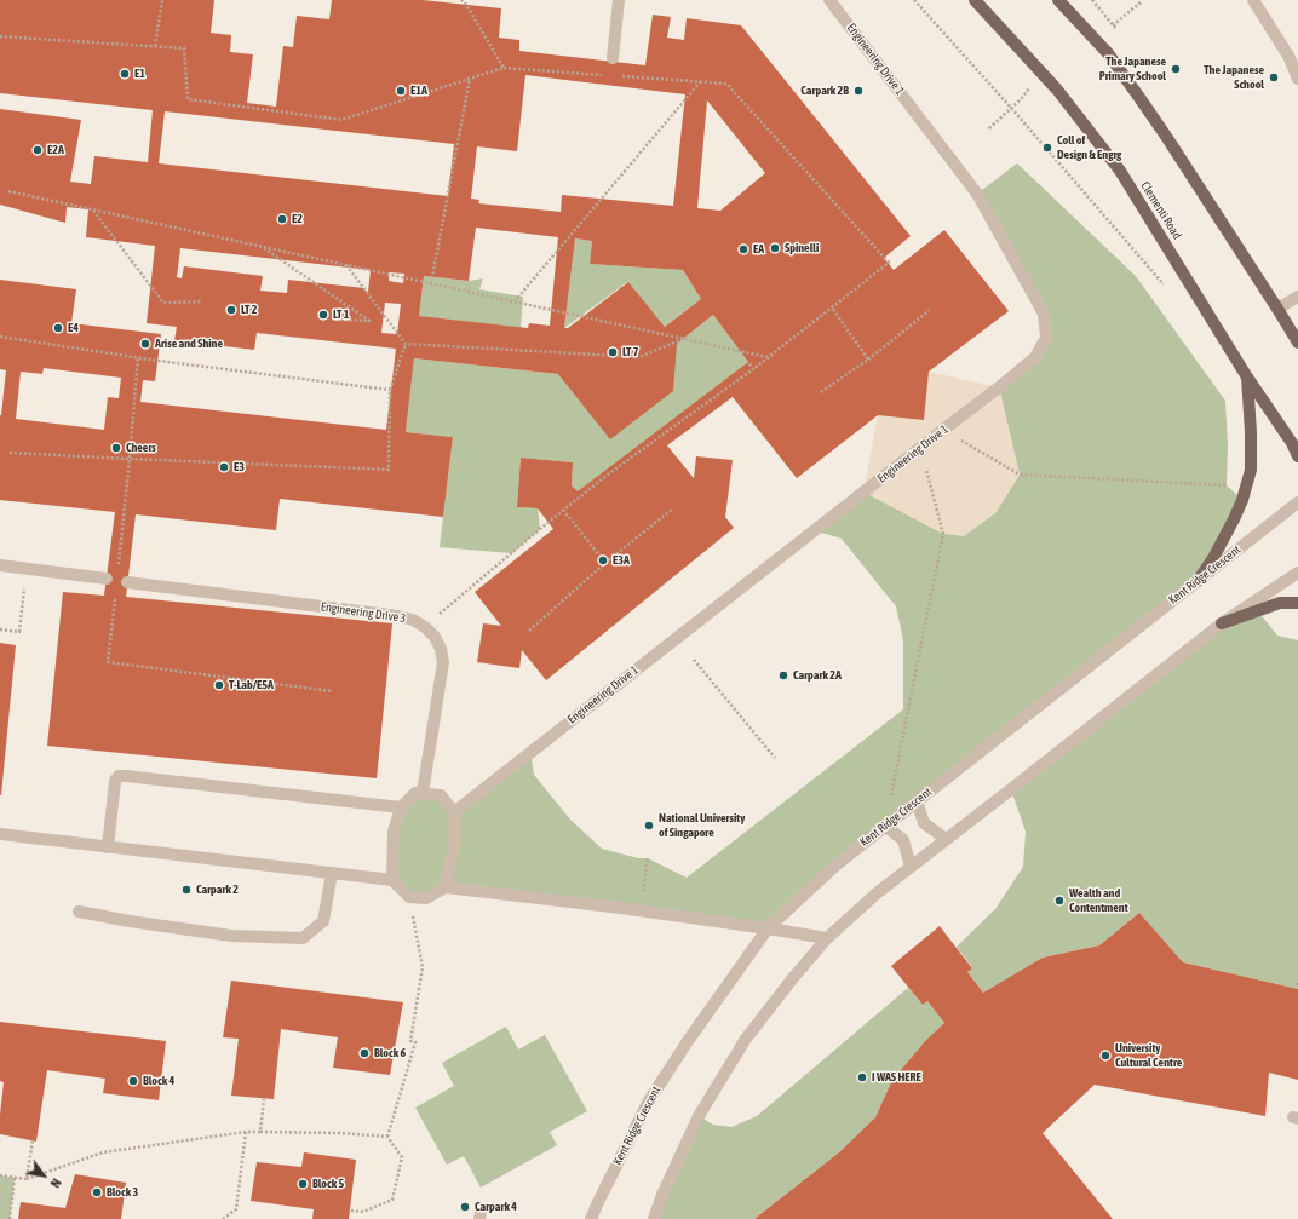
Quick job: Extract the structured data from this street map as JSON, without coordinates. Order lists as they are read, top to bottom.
{
  "streets": {
    "main road": ["Clementi Road"],
    "street": ["Engineering Drive 1", "Kent Ridge Crescent", "Engineering Drive 3"]
  },
  "places": [
    "The Japanese Primary School",
    "E1",
    "The Japanese School",
    "E1A",
    "Carpark 2B",
    "Coll of Design & Engrg",
    "E2A",
    "E2",
    "Spinelli",
    "EA",
    "LT 2",
    "LT 1",
    "E4",
    "Arise and Shine",
    "LT 7",
    "Cheers",
    "E3",
    "E3A",
    "Carpark 2A",
    "T-Lab/E5A",
    "National University of Singapore",
    "Carpark 2",
    "Wealth and Contentment",
    "Block 6",
    "University Cultural Centre",
    "I WAS HERE",
    "Block 4",
    "Block 5",
    "Block 3",
    "Carpark 4"
  ],
  "north": "bottom right"
}
